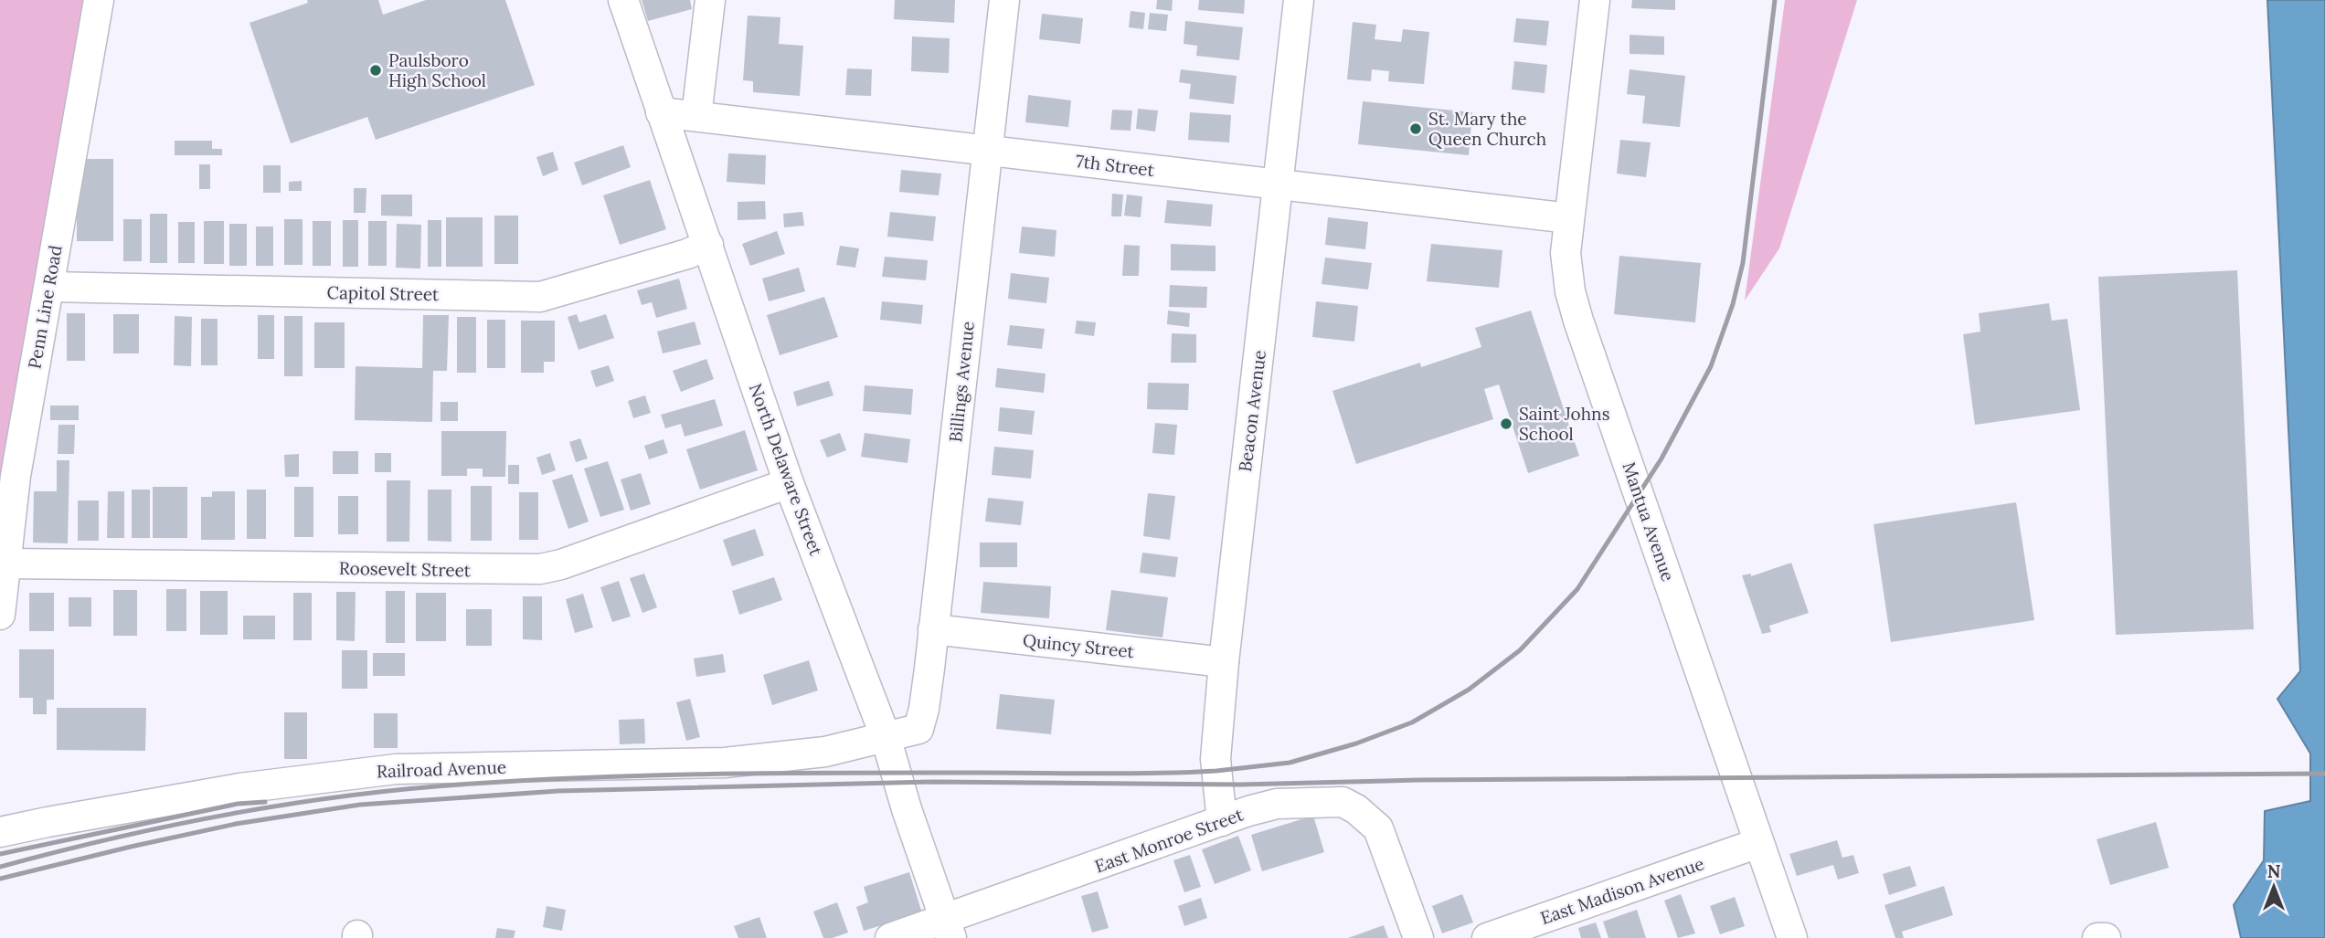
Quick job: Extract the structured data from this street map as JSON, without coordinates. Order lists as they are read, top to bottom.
{
  "streets": {
    "street": [
      "7th Street",
      "Capitol Street",
      "Penn Line Road",
      "Billings Avenue",
      "Beacon Avenue",
      "North Delaware Street",
      "Mantua Avenue",
      "Roosevelt Street",
      "Quincy Street",
      "Railroad Avenue",
      "East Monroe Street",
      "East Madison Avenue"
    ]
  },
  "crossings": [
    ["7th Street", "Billings Avenue"],
    ["7th Street", "Beacon Avenue"],
    ["7th Street", "North Delaware Street"],
    ["7th Street", "Mantua Avenue"],
    ["Capitol Street", "Penn Line Road"],
    ["Capitol Street", "North Delaware Street"],
    ["Penn Line Road", "Roosevelt Street"],
    ["Billings Avenue", "North Delaware Street"],
    ["Billings Avenue", "Quincy Street"],
    ["Billings Avenue", "Railroad Avenue"],
    ["Beacon Avenue", "Quincy Street"],
    ["Beacon Avenue", "East Monroe Street"],
    ["North Delaware Street", "Roosevelt Street"],
    ["North Delaware Street", "Railroad Avenue"],
    ["North Delaware Street", "East Monroe Street"],
    ["Mantua Avenue", "East Madison Avenue"]
  ],
  "places": ["Paulsboro High School", "St. Mary the Queen Church", "Saint Johns School"],
  "north": "top"
}
